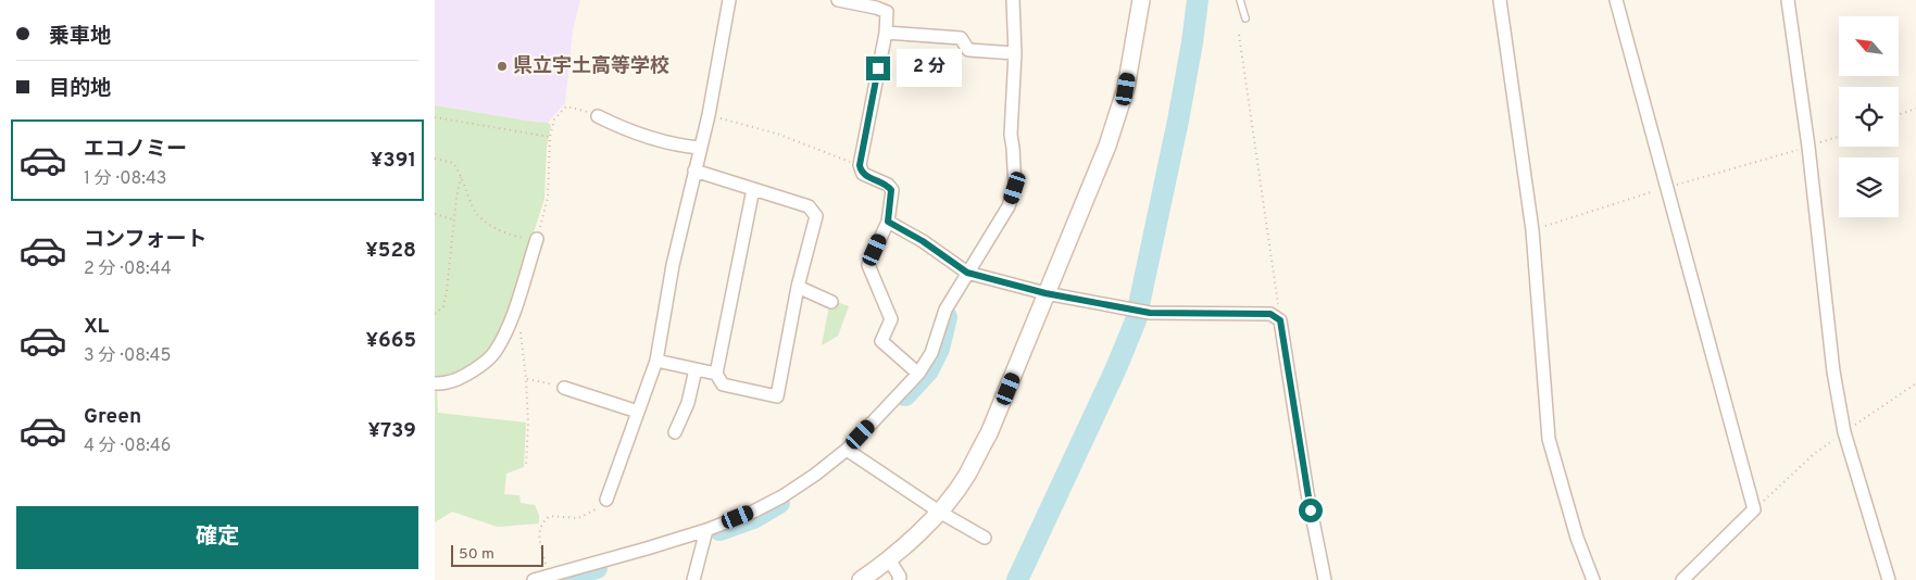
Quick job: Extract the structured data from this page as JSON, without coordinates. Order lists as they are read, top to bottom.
{
  "places": ["県立宇土高等学校"],
  "scale_bar": "50 m",
  "north": "top left",
  "page": {
    "banner": ["乗車地", "目的地"],
    "bubble": "2 分",
    "list": [
      {
        "name": "エコノミー",
        "note": "1 分 · 08:43",
        "value": "¥391"
      },
      {
        "name": "コンフォート",
        "note": "2 分 · 08:44",
        "value": "¥528"
      },
      {
        "name": "XL",
        "note": "3 分 · 08:45",
        "value": "¥665"
      },
      {
        "name": "Green",
        "note": "4 分 · 08:46",
        "value": "¥739"
      }
    ],
    "buttons": "確定",
    "scale": "50 m"
  }
}
